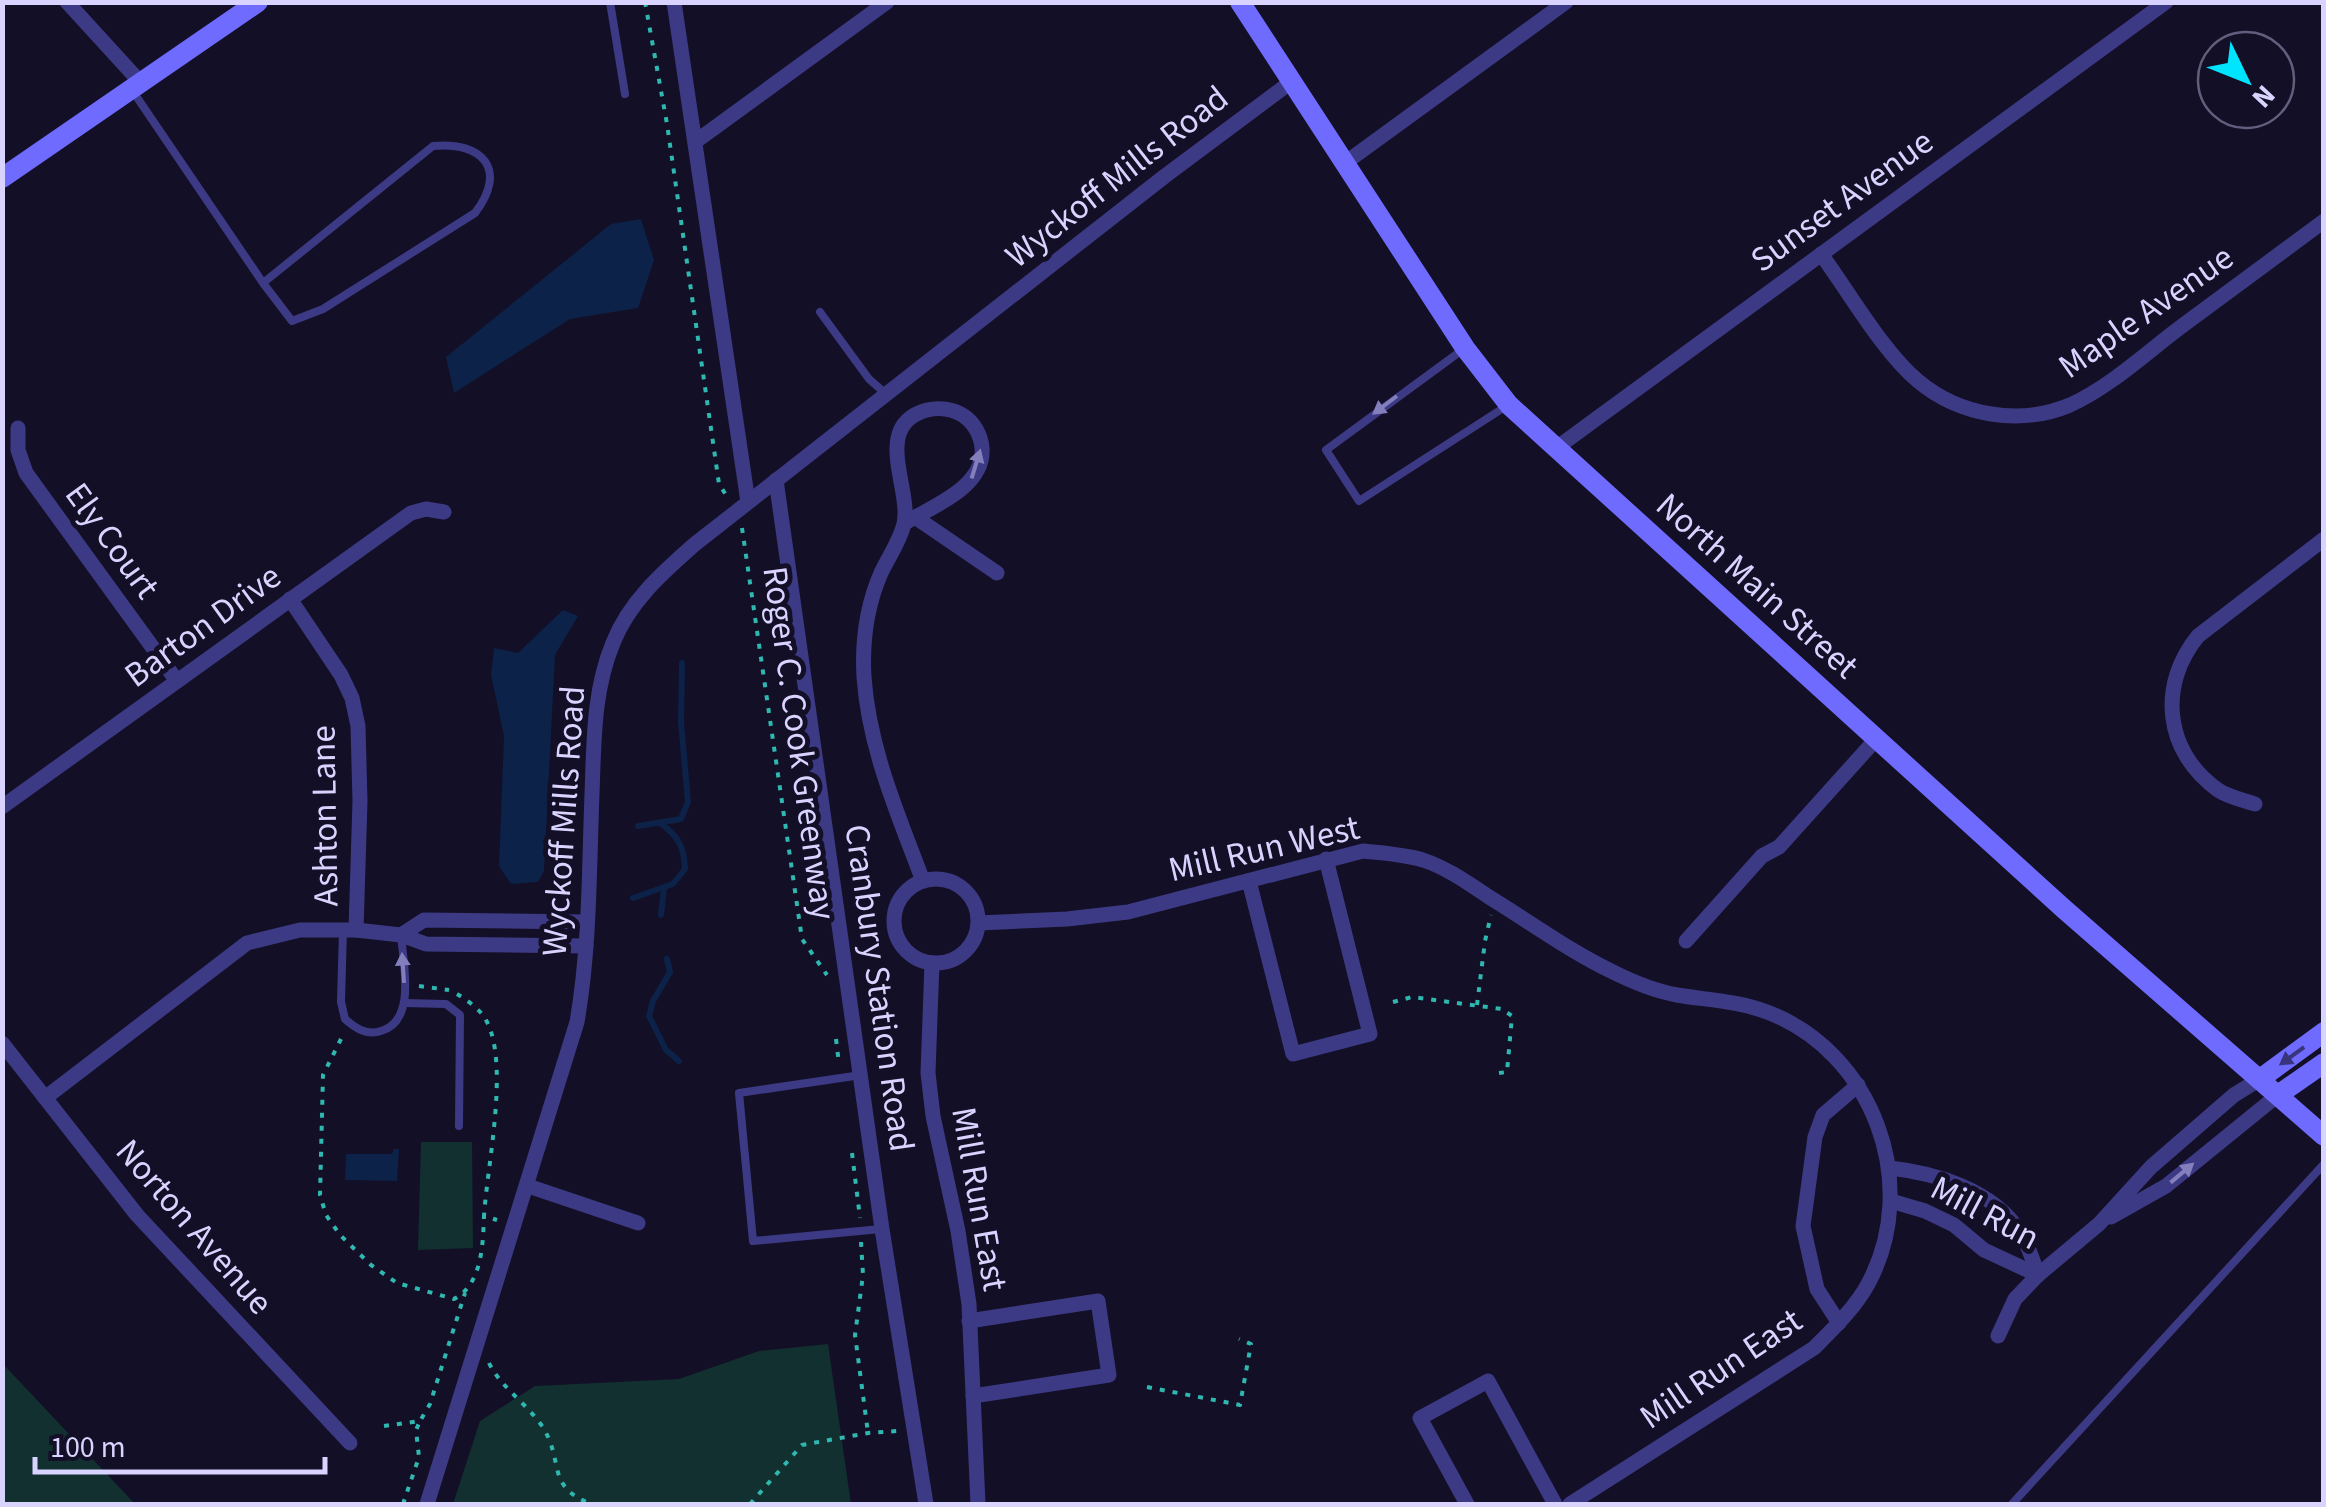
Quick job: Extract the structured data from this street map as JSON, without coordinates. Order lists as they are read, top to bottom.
{
  "streets": {
    "street": [
      "Wyckoff Mills Road",
      "Sunset Avenue",
      "Maple Avenue",
      "Ely Court",
      "North Main Street",
      "Barton Drive",
      "Ashton Lane",
      "Mill Run West",
      "Cranbury Station Road",
      "Mill Run East",
      "Mill Run",
      "Norton Avenue"
    ],
    "path": ["Roger C. Cook Greenway"]
  },
  "crossings": [
    ["Wyckoff Mills Road", "North Main Street"],
    ["Wyckoff Mills Road", "Cranbury Station Road"],
    ["Sunset Avenue", "Maple Avenue"],
    ["Sunset Avenue", "North Main Street"],
    ["Ely Court", "Barton Drive"],
    ["Barton Drive", "Ashton Lane"],
    ["Mill Run West", "Mill Run East"],
    ["Mill Run East", "Mill Run"]
  ],
  "scale_bar": "100 m",
  "north": "bottom right"
}
